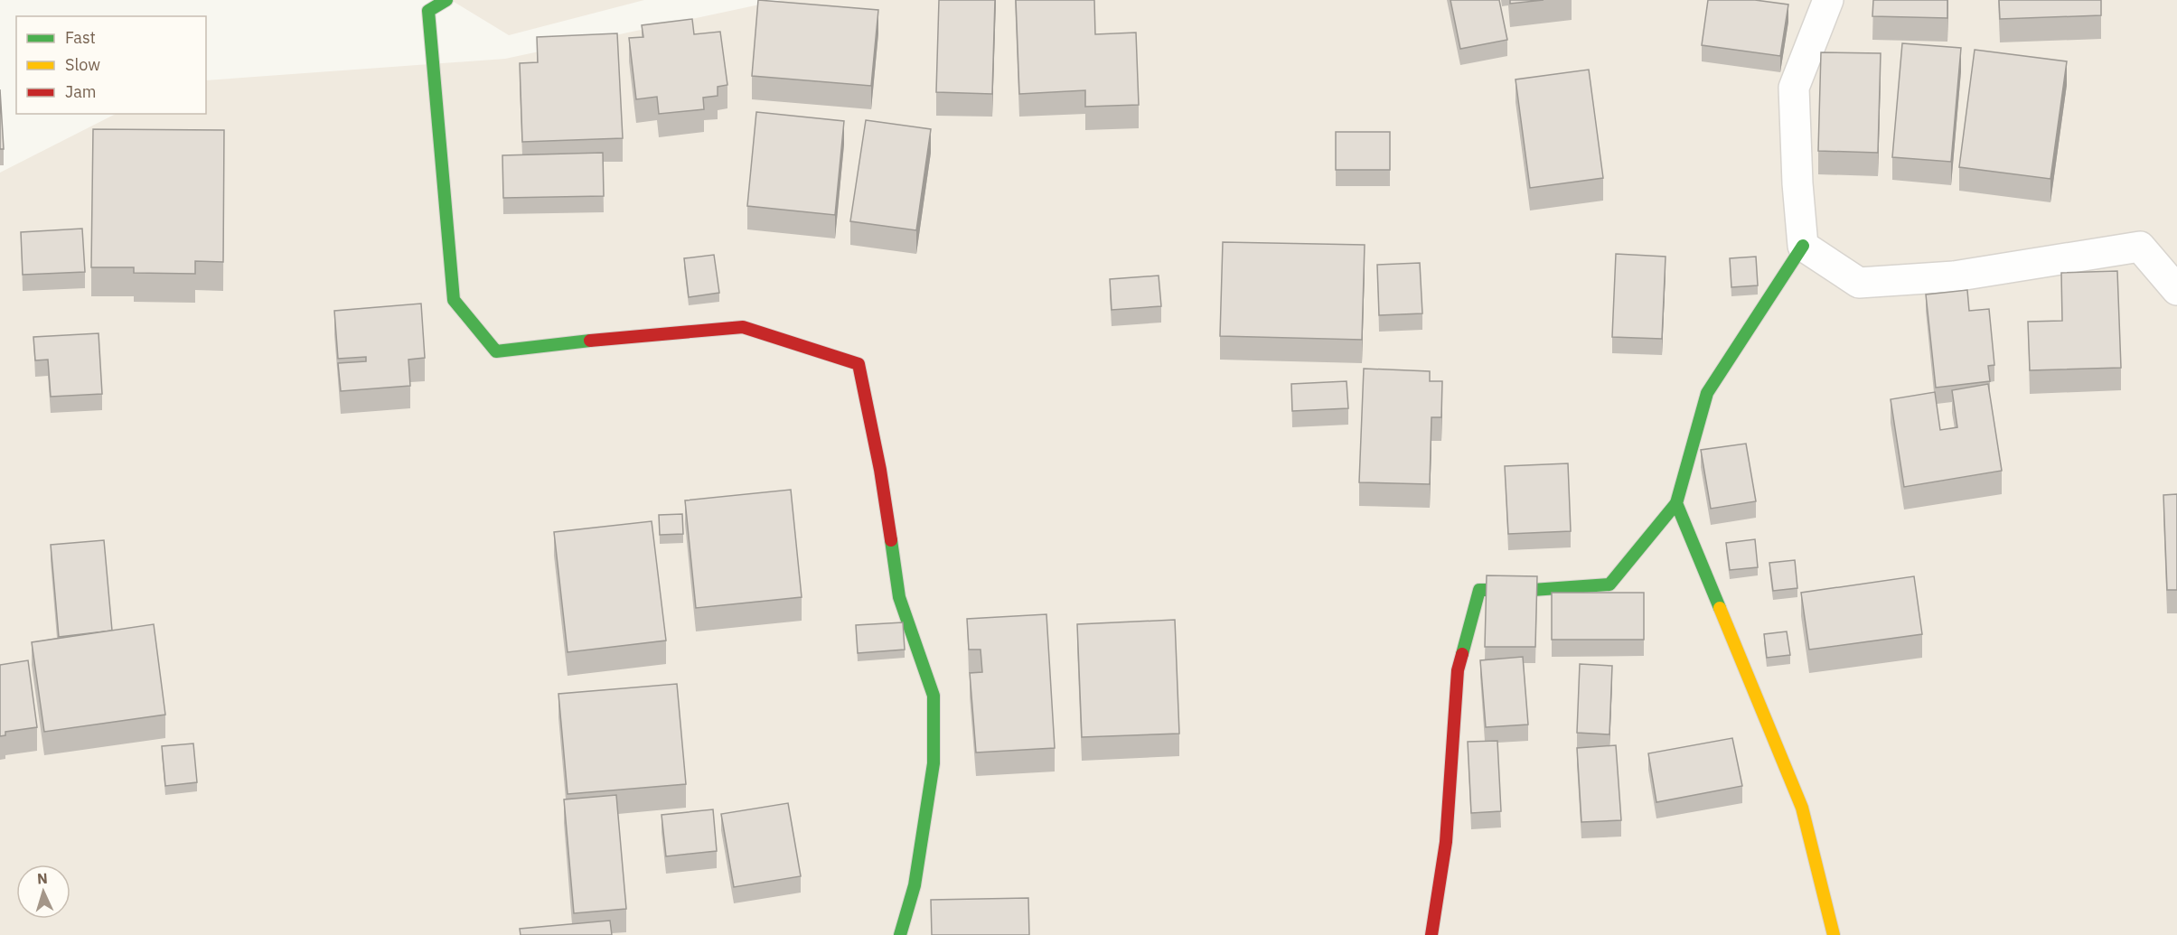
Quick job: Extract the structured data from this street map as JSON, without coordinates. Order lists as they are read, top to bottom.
{
  "legend": ["Fast", "Slow", "Jam"],
  "north": "top"
}
